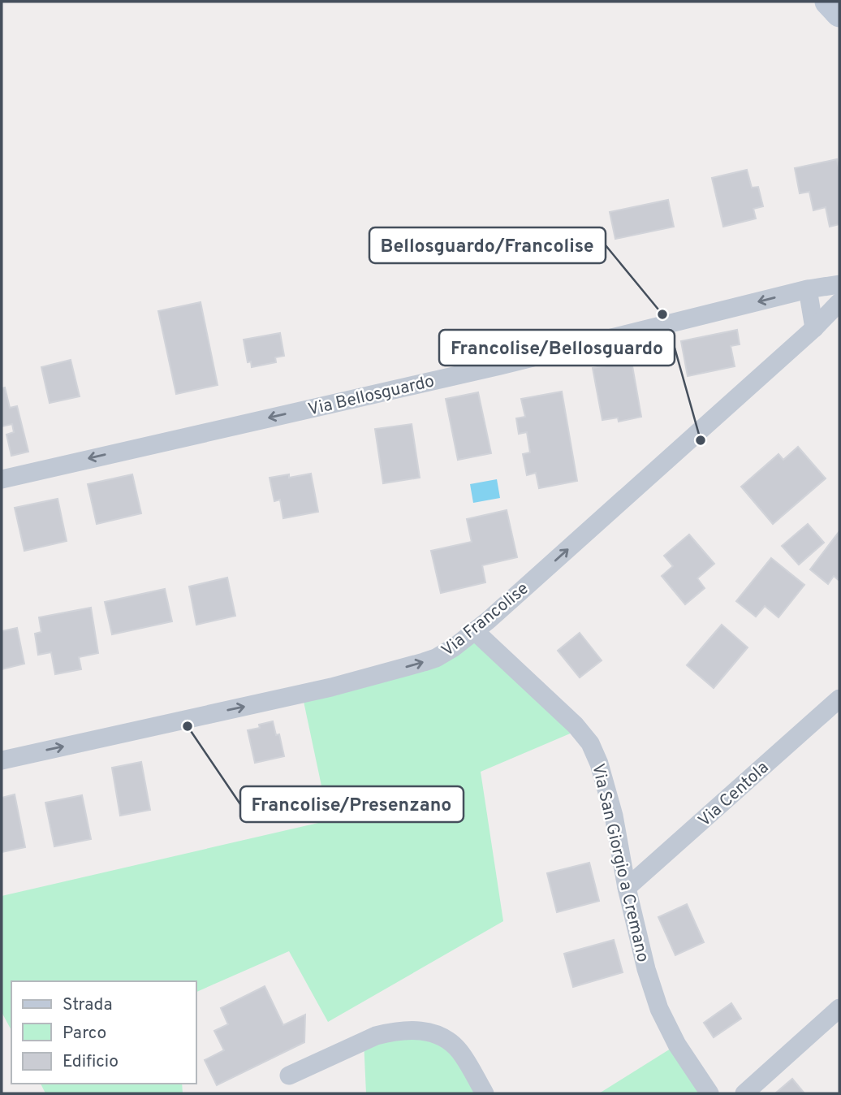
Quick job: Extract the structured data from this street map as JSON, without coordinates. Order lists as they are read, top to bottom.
{
  "streets": {
    "street": [
      "Via Bellosguardo",
      "Via Francolise",
      "Via Centola",
      "Via San Giorgio a Cremano"
    ]
  },
  "crossings": [
    ["Via Francolise", "Via San Giorgio a Cremano"],
    ["Via Centola", "Via San Giorgio a Cremano"]
  ],
  "one_way": ["Via Bellosguardo", "Via Francolise"],
  "places": ["Bellosguardo/Francolise", "Francolise/Bellosguardo", "Francolise/Presenzano"],
  "legend": ["Strada", "Parco", "Edificio"]
}
